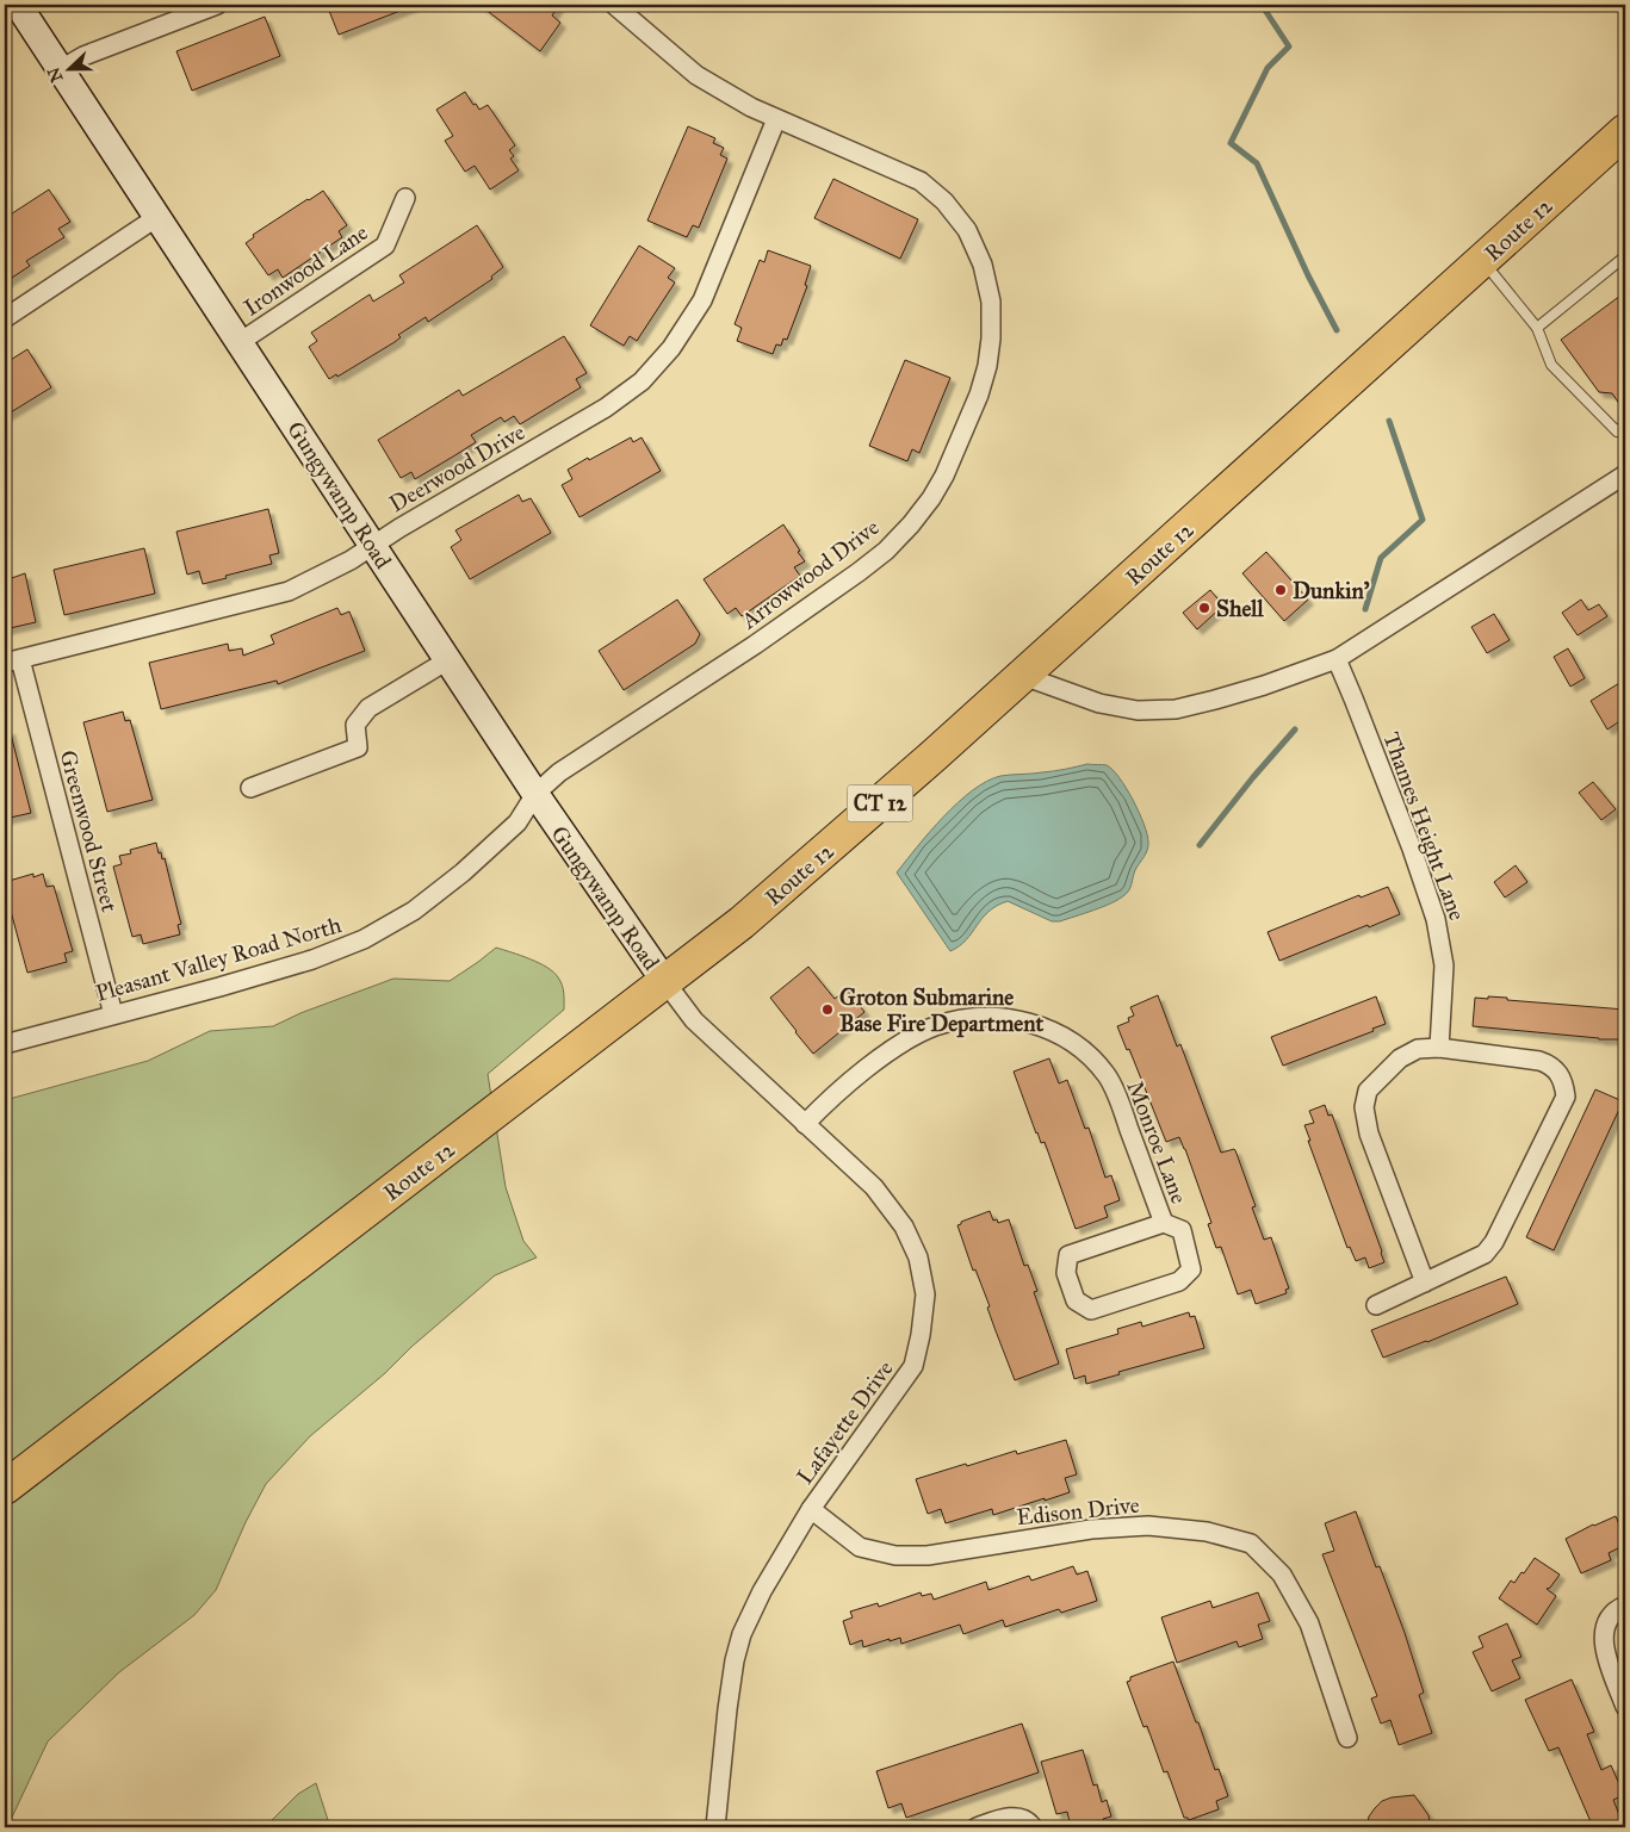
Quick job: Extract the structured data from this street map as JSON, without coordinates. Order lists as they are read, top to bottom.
{
  "streets": {
    "highway": ["Route 12", "CT 12"],
    "street": [
      "Ironwood Lane",
      "Deerwood Drive",
      "Gungywamp Road",
      "Arrowwood Drive",
      "Thames Height Lane",
      "Greenwood Street",
      "Pleasant Valley Road North",
      "Monroe Lane",
      "Lafayette Drive",
      "Edison Drive"
    ]
  },
  "crossings": [
    ["Route 12", "Gungywamp Road"],
    ["Route 12", "Lafayette Drive"],
    ["Ironwood Lane", "Gungywamp Road"],
    ["Deerwood Drive", "Gungywamp Road"],
    ["Deerwood Drive", "Arrowwood Drive"],
    ["Deerwood Drive", "Greenwood Street"],
    ["Gungywamp Road", "Arrowwood Drive"],
    ["Gungywamp Road", "Pleasant Valley Road North"],
    ["Gungywamp Road", "Lafayette Drive"],
    ["Arrowwood Drive", "Pleasant Valley Road North"],
    ["Greenwood Street", "Pleasant Valley Road North"],
    ["Monroe Lane", "Lafayette Drive"],
    ["Lafayette Drive", "Edison Drive"]
  ],
  "places": ["Dunkin'", "Shell", "Groton Submarine Base Fire Department"],
  "north": "left"
}
